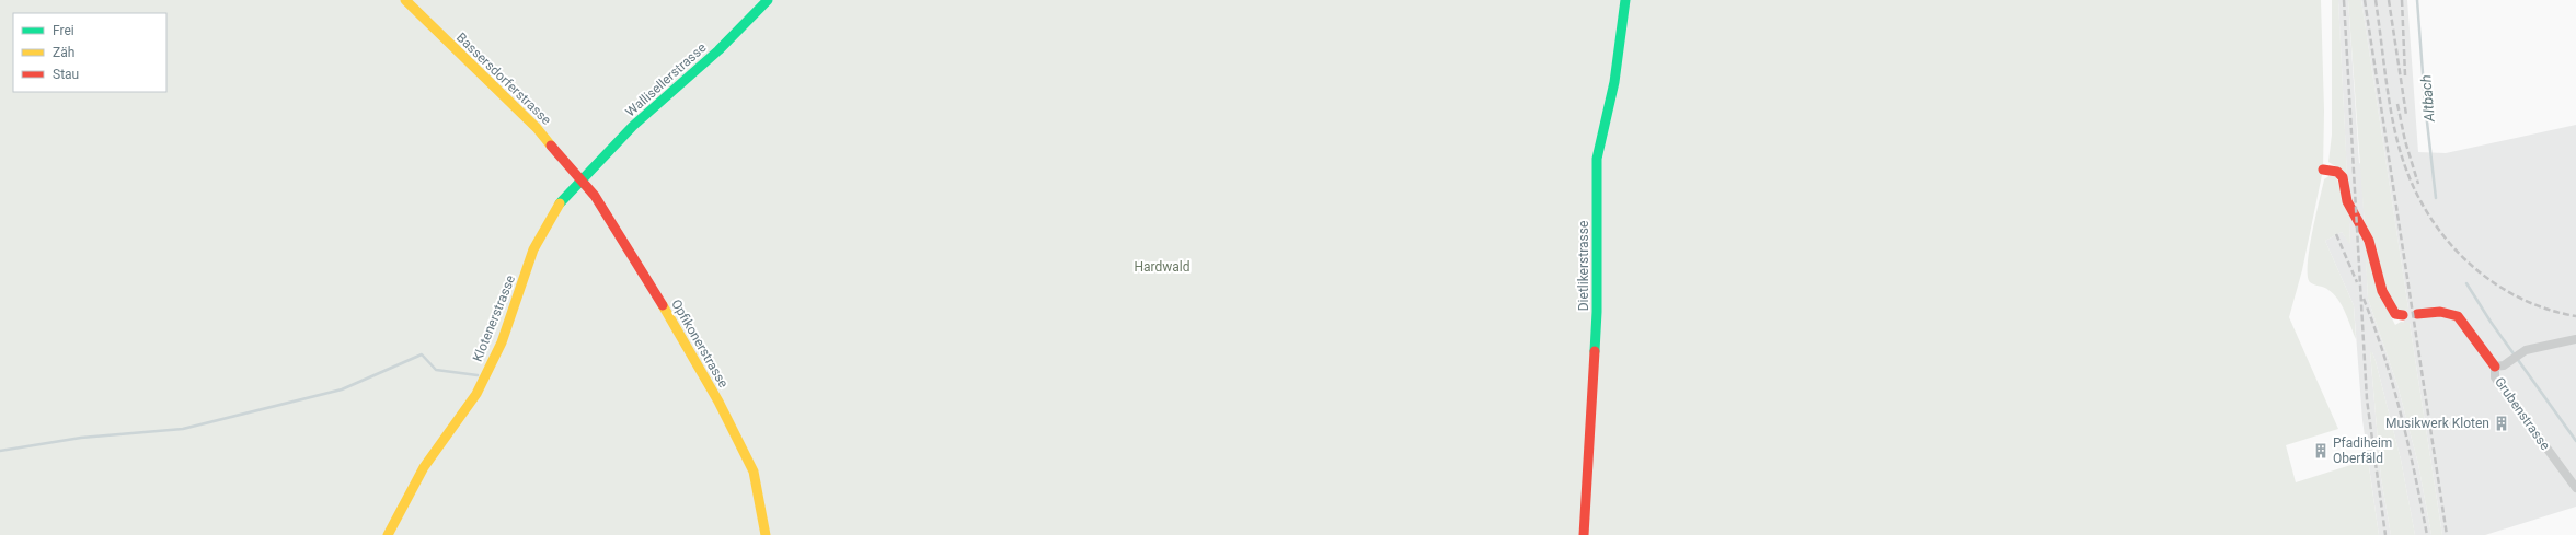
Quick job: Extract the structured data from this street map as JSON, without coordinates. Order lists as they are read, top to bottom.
{
  "streets": {
    "street": [
      "Bassersdorferstrasse",
      "Wallisellerstrasse",
      "Dietlikerstrasse",
      "Klotenerstrasse",
      "Opfikonerstrasse",
      "Grubenstrasse"
    ]
  },
  "crossings": [
    ["Bassersdorferstrasse", "Wallisellerstrasse"],
    ["Bassersdorferstrasse", "Klotenerstrasse"],
    ["Bassersdorferstrasse", "Opfikonerstrasse"],
    ["Wallisellerstrasse", "Klotenerstrasse"],
    ["Wallisellerstrasse", "Opfikonerstrasse"],
    ["Klotenerstrasse", "Opfikonerstrasse"]
  ],
  "water": ["Altbach"],
  "parks": ["Hardwald"],
  "places": {
    "building": ["Musikwerk Kloten", "Pfadiheim Oberfäld"]
  },
  "legend": ["Frei", "Zäh", "Stau"]
}
